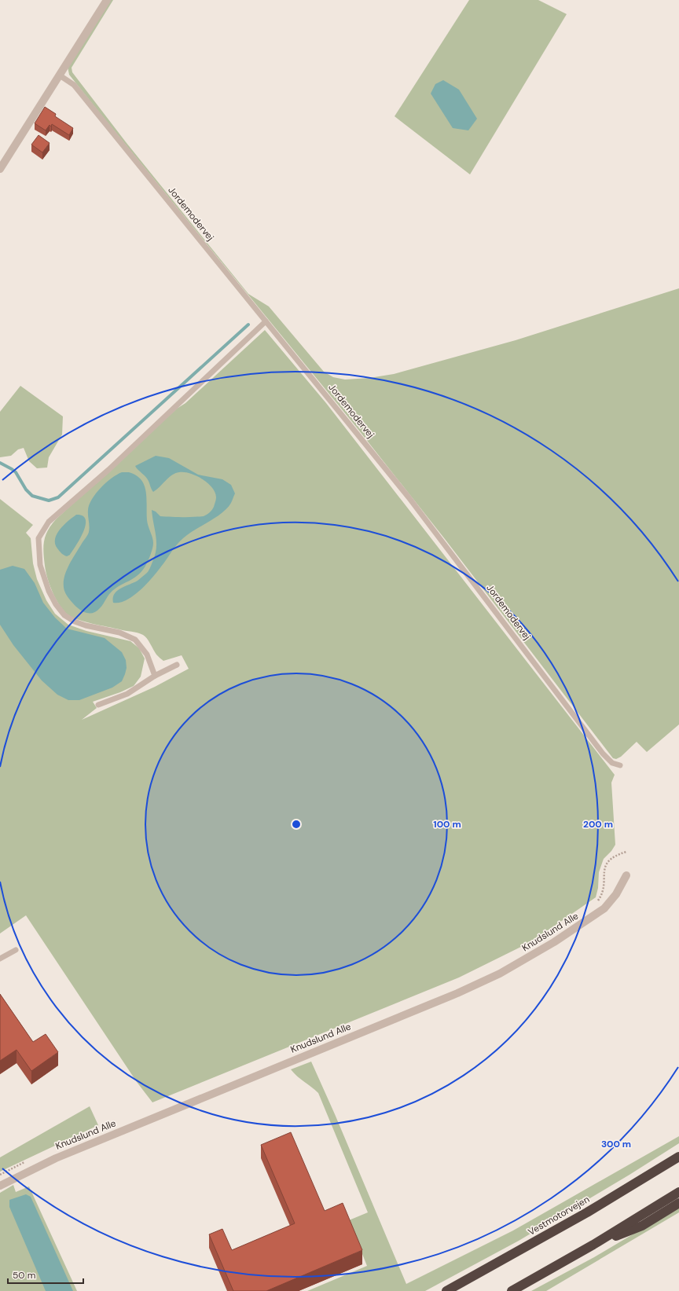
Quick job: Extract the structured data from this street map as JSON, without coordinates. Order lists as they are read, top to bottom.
{
  "streets": {
    "highway": ["Vestmotorvejen"],
    "street": ["Knudslund Alle"],
    "lane": ["Jordemodervej"]
  },
  "scale_bar": "50 m",
  "rings": ["100 m", "200 m", "300 m"]
}
